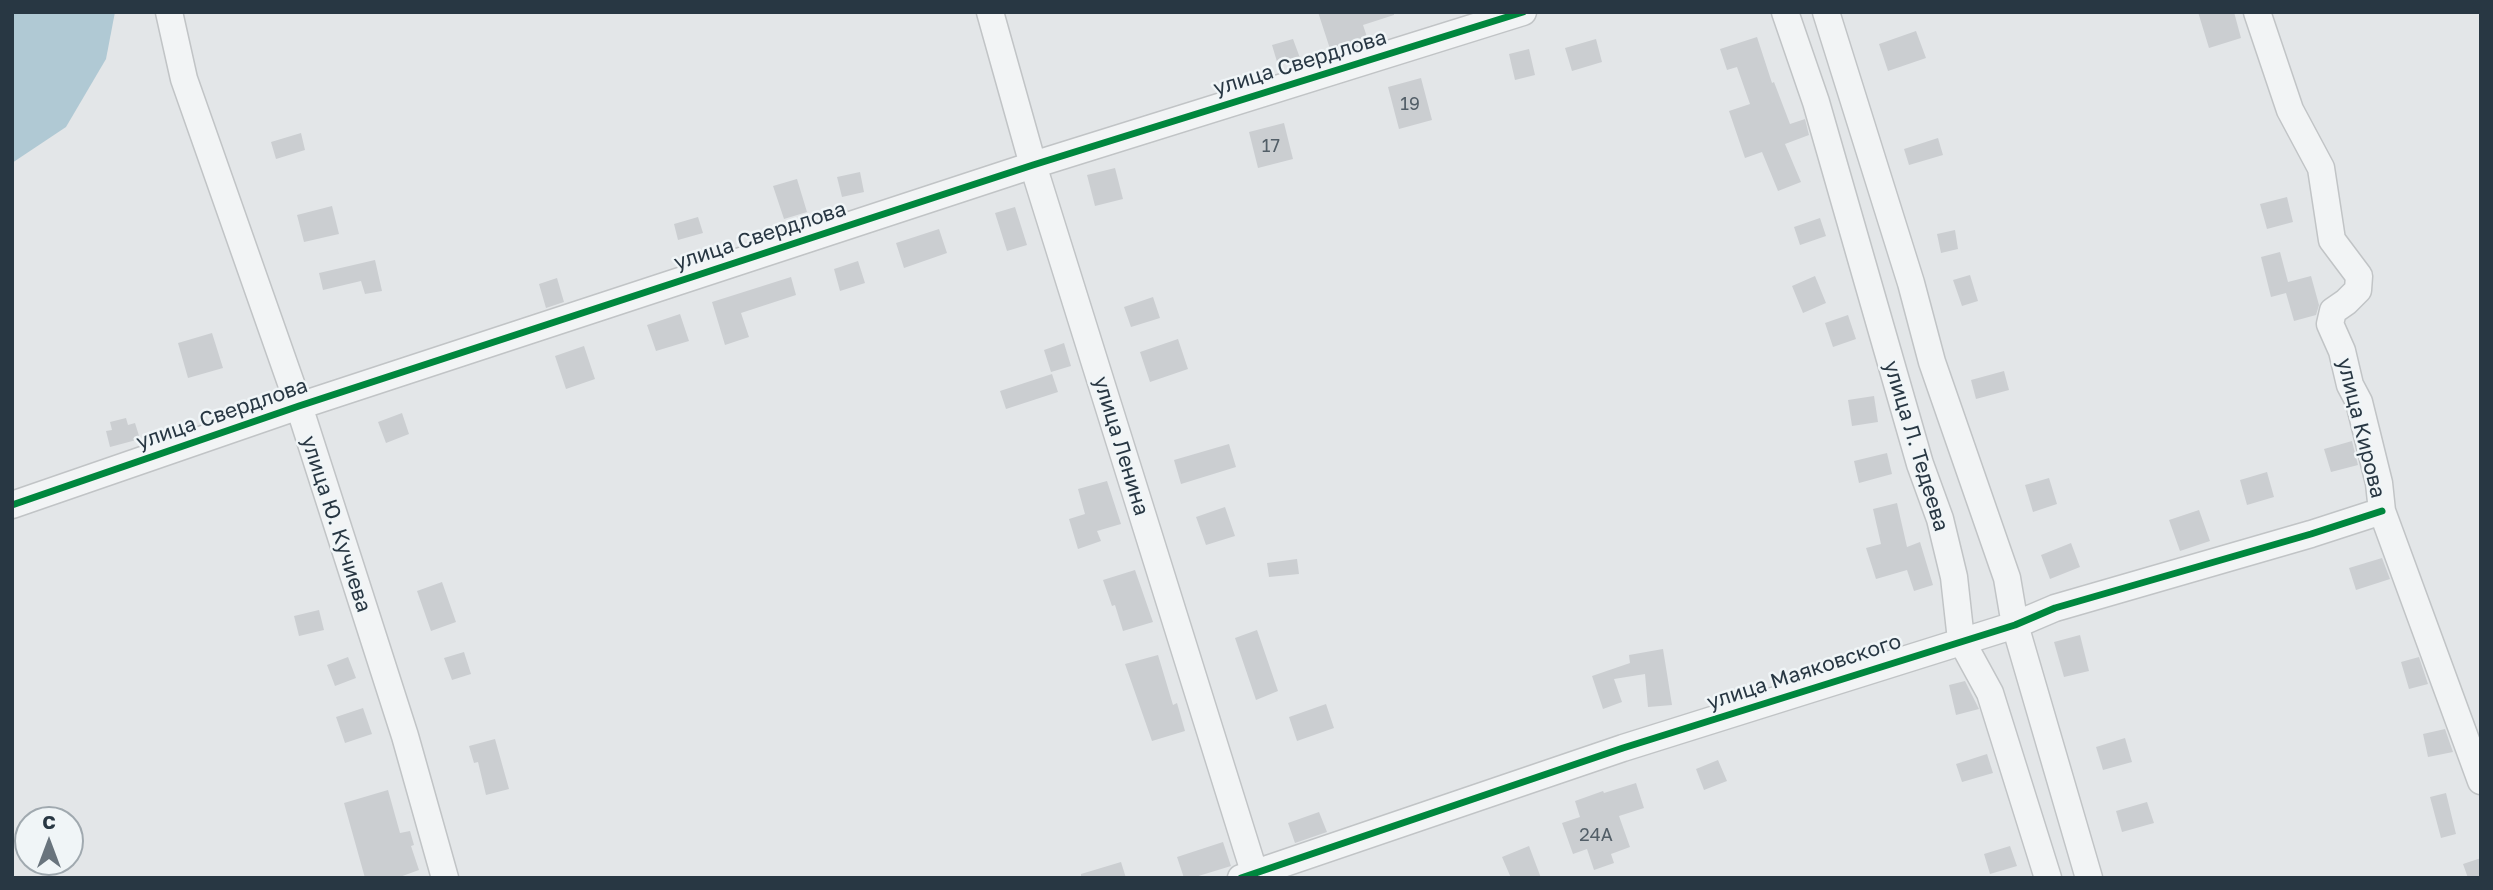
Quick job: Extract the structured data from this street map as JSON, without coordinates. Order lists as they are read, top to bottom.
{
  "streets": {
    "street": [
      "улица Свердлова",
      "улица Кирова",
      "улица Ленина",
      "улица Л. Тедеева",
      "улица Ю. Кучиева",
      "улица Маяковского"
    ]
  },
  "crossings": [
    ["улица Свердлова", "улица Ленина"],
    ["улица Свердлова", "улица Ю. Кучиева"],
    ["улица Кирова", "улица Маяковского"],
    ["улица Ленина", "улица Маяковского"],
    ["улица Л. Тедеева", "улица Маяковского"]
  ],
  "house_numbers": ["19", "17", "24А"],
  "north": "top"
}
